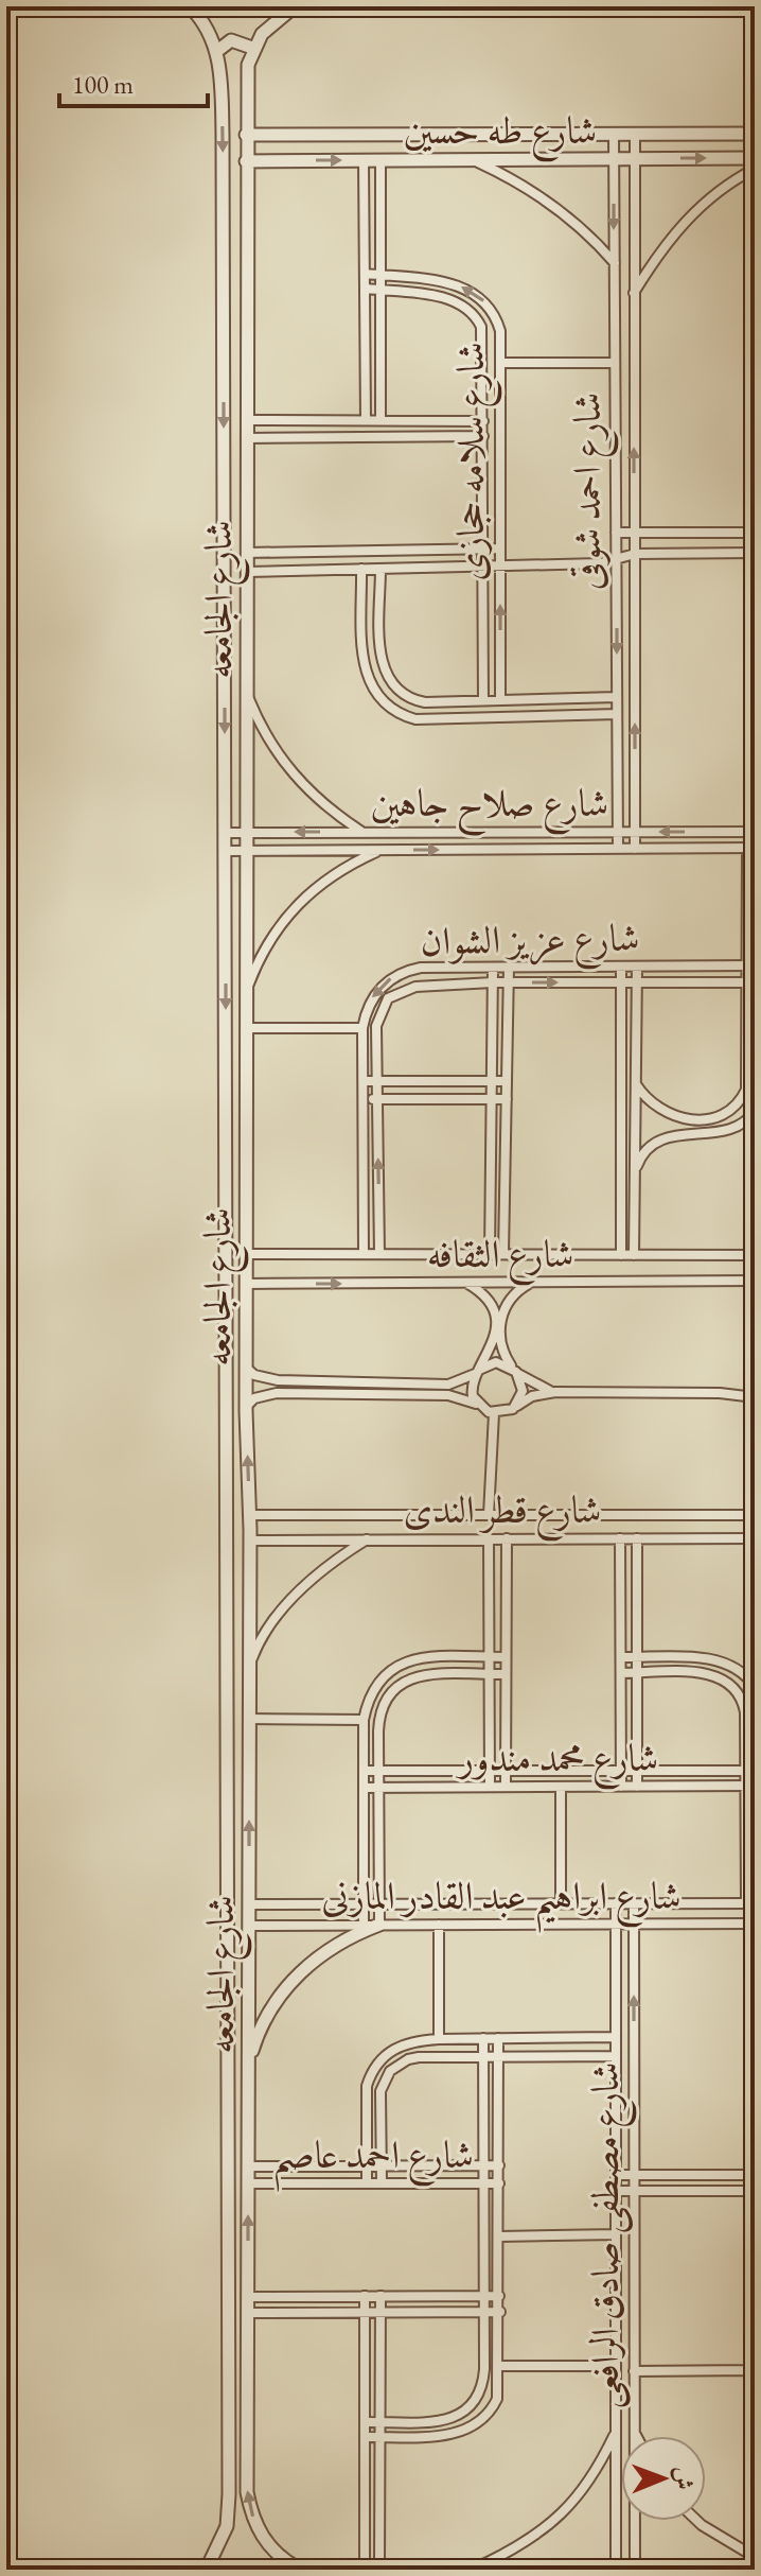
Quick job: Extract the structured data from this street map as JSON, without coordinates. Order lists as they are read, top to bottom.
{
  "streets": {
    "street": [
      "شارع طه حسين",
      "شارع سلامه حجازى",
      "شارع احمد شوقى",
      "شارع الجامعه",
      "شارع صلاح جاهين",
      "شارع عزيز الشوان",
      "شارع الثقافه",
      "شارع قطر الندى",
      "شارع محمد مندور",
      "شارع ابراهيم عبد القادر المازنى",
      "شارع احمد عاصم",
      "شارع مصطفى صادق الرافعى"
    ]
  },
  "crossings": [
    ["شارع طه حسين", "شارع احمد شوقى"],
    ["شارع طه حسين", "شارع الجامعه"],
    ["شارع احمد شوقى", "شارع صلاح جاهين"],
    ["شارع الجامعه", "شارع صلاح جاهين"],
    ["شارع الجامعه", "شارع الثقافه"],
    ["شارع الجامعه", "شارع قطر الندى"],
    ["شارع الجامعه", "شارع ابراهيم عبد القادر المازنى"],
    ["شارع الجامعه", "شارع احمد عاصم"],
    ["شارع عزيز الشوان", "شارع الثقافه"],
    ["شارع ابراهيم عبد القادر المازنى", "شارع مصطفى صادق الرافعى"]
  ],
  "scale_bar": "100 m",
  "north": "right"
}
